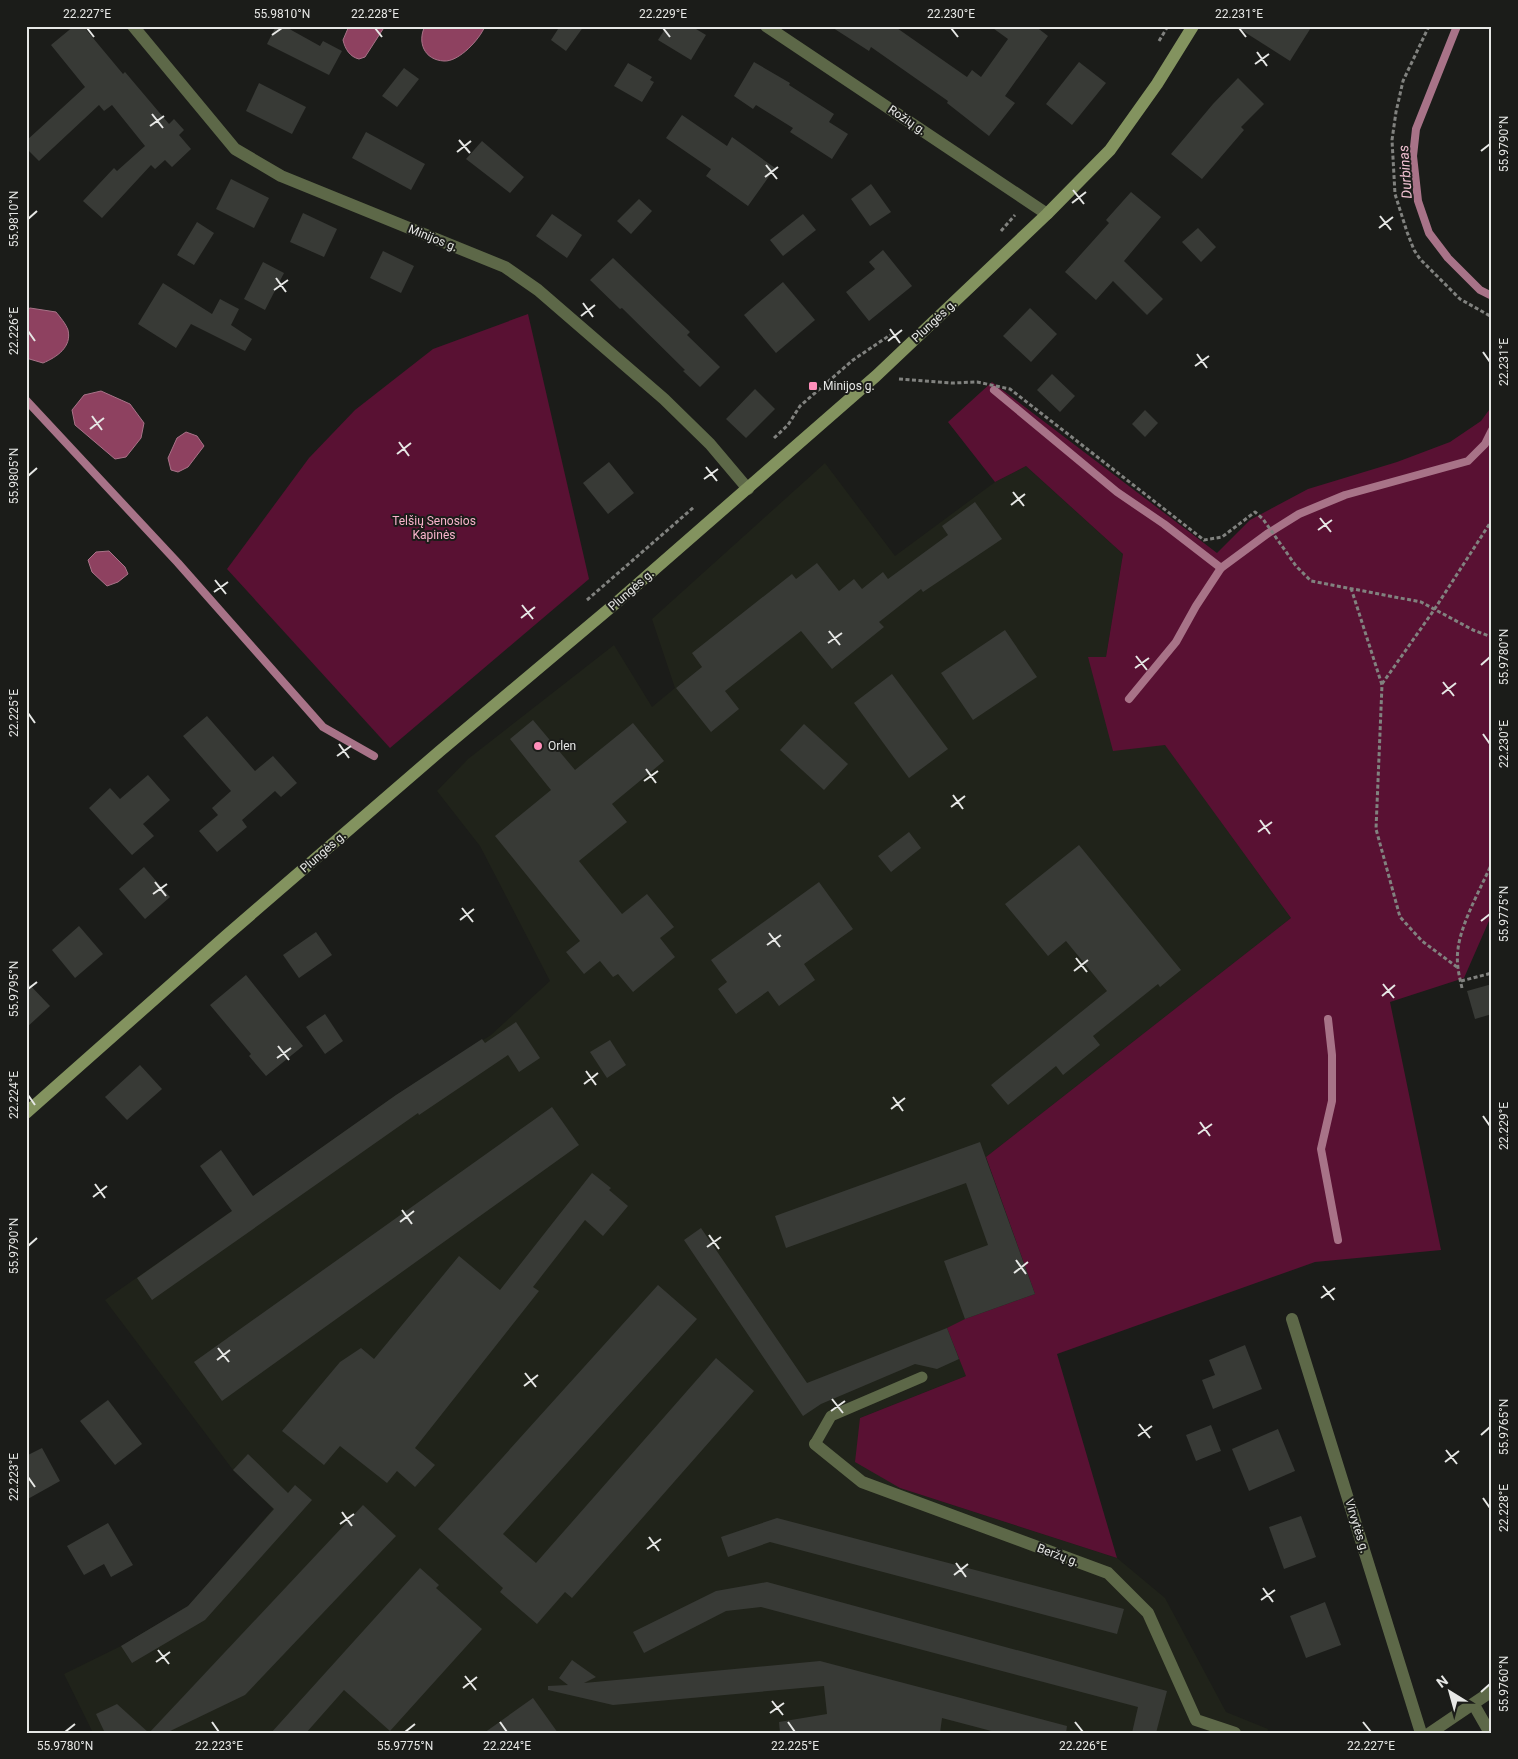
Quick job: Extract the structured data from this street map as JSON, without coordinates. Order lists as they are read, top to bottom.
{
  "streets": {
    "main road": ["Plungės g."],
    "street": [
      "Rožių g.",
      "Minijos g.",
      "Virvytės g.",
      "Beržų g."
    ]
  },
  "crossings": [
    ["Rožių g.", "Plungės g."],
    ["Minijos g.", "Plungės g."]
  ],
  "water": ["Durbinas"],
  "parks": ["Telšių Senosios Kapinės"],
  "places": {
    "transit": ["Minijos g."],
    "other": ["Orlen"]
  },
  "north": "top left",
  "coordinates": [
    "22.227°E",
    "55.9810°N",
    "22.228°E",
    "22.229°E",
    "22.230°E",
    "22.231°E",
    "55.9790°N",
    "22.226°E",
    "55.9805°N",
    "55.9780°N",
    "22.225°E",
    "55.9775°N",
    "55.9795°N",
    "22.224°E",
    "55.9765°N",
    "22.223°E",
    "55.9760°N"
  ]
}
